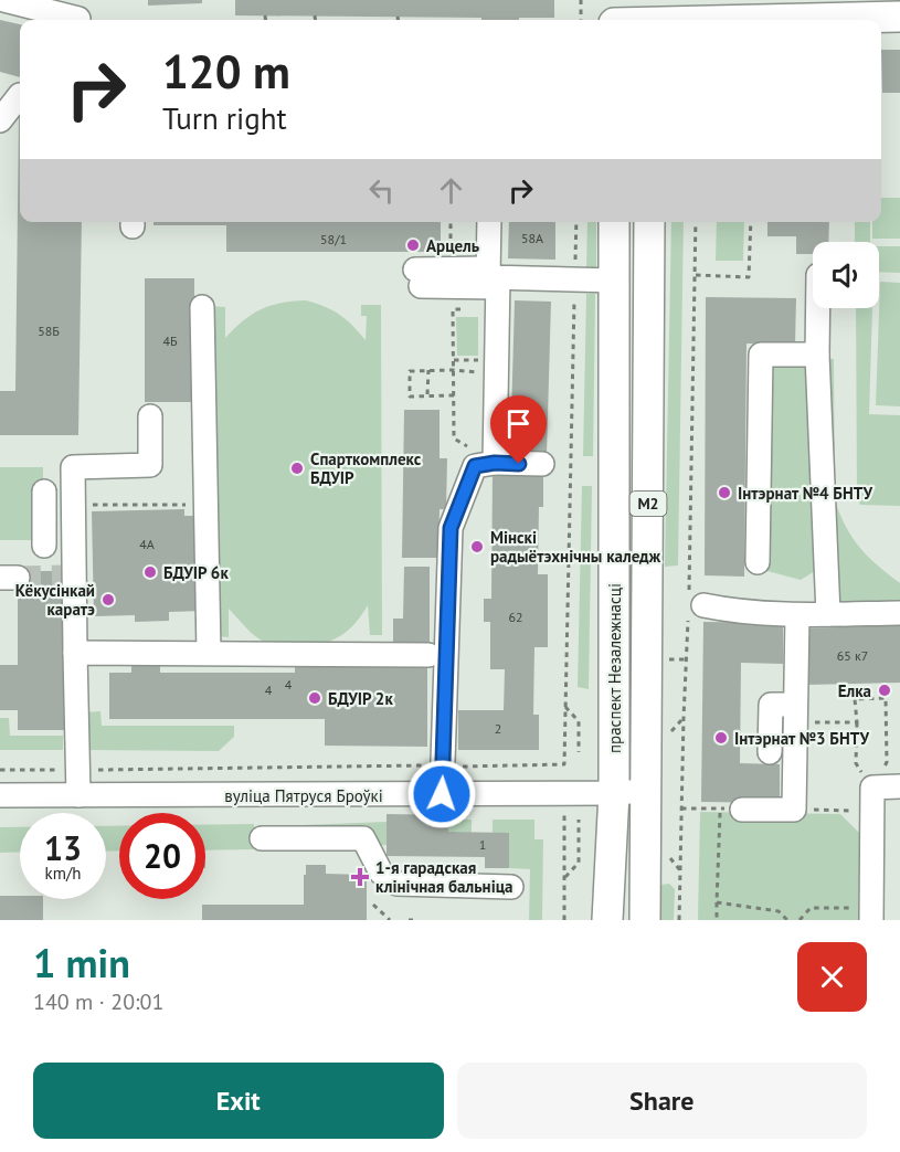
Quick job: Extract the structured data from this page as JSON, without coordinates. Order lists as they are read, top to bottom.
{
  "streets": {
    "main road": ["М2", "праспект Незалежнасці"],
    "street": ["вуліца Пятруся Броўкі"]
  },
  "crossings": [
    ["праспект Незалежнасці", "вуліца Пятруся Броўкі"]
  ],
  "places": {
    "other": [
      "Арцель",
      "Спарткомплекс БДУІР",
      "Інтэрнат №4 БНТУ",
      "Мінскі радыётэхнічны каледж",
      "БДУІР 6к",
      "Кёкусінкай каратэ",
      "Елка",
      "БДУІР 2к",
      "Інтэрнат №3 БНТУ"
    ],
    "health": ["1-я гарадская клінічная бальніца"]
  },
  "house_numbers": [
    "58А",
    "58/1",
    "58Б",
    "4Б",
    "4А",
    "62",
    "65 к7",
    "4",
    "4",
    "2",
    "1"
  ],
  "page": {
    "turn": ["120 m", "Turn right"],
    "speed": "13 km/h",
    "limit": "20",
    "heading": ["1 min", "140 m · 20:01"],
    "buttons": ["Exit", "Share"]
  }
}
